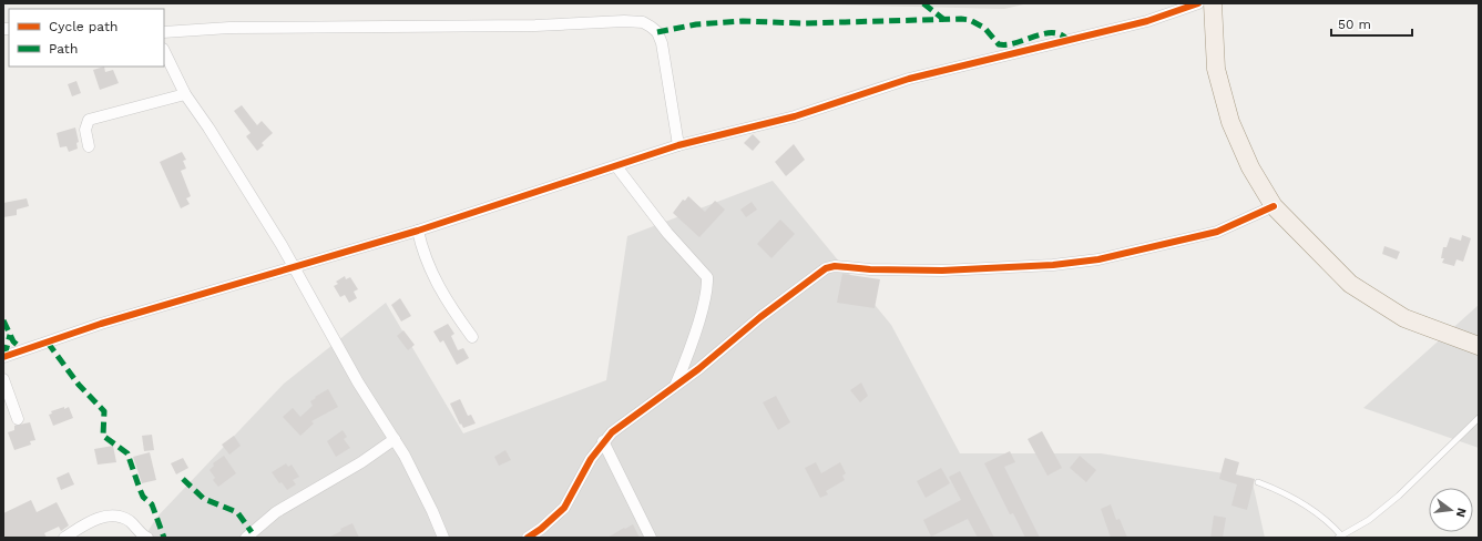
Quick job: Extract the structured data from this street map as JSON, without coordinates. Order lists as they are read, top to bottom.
{
  "legend": ["Cycle path", "Path"],
  "scale_bar": "50 m",
  "north": "right"
}
